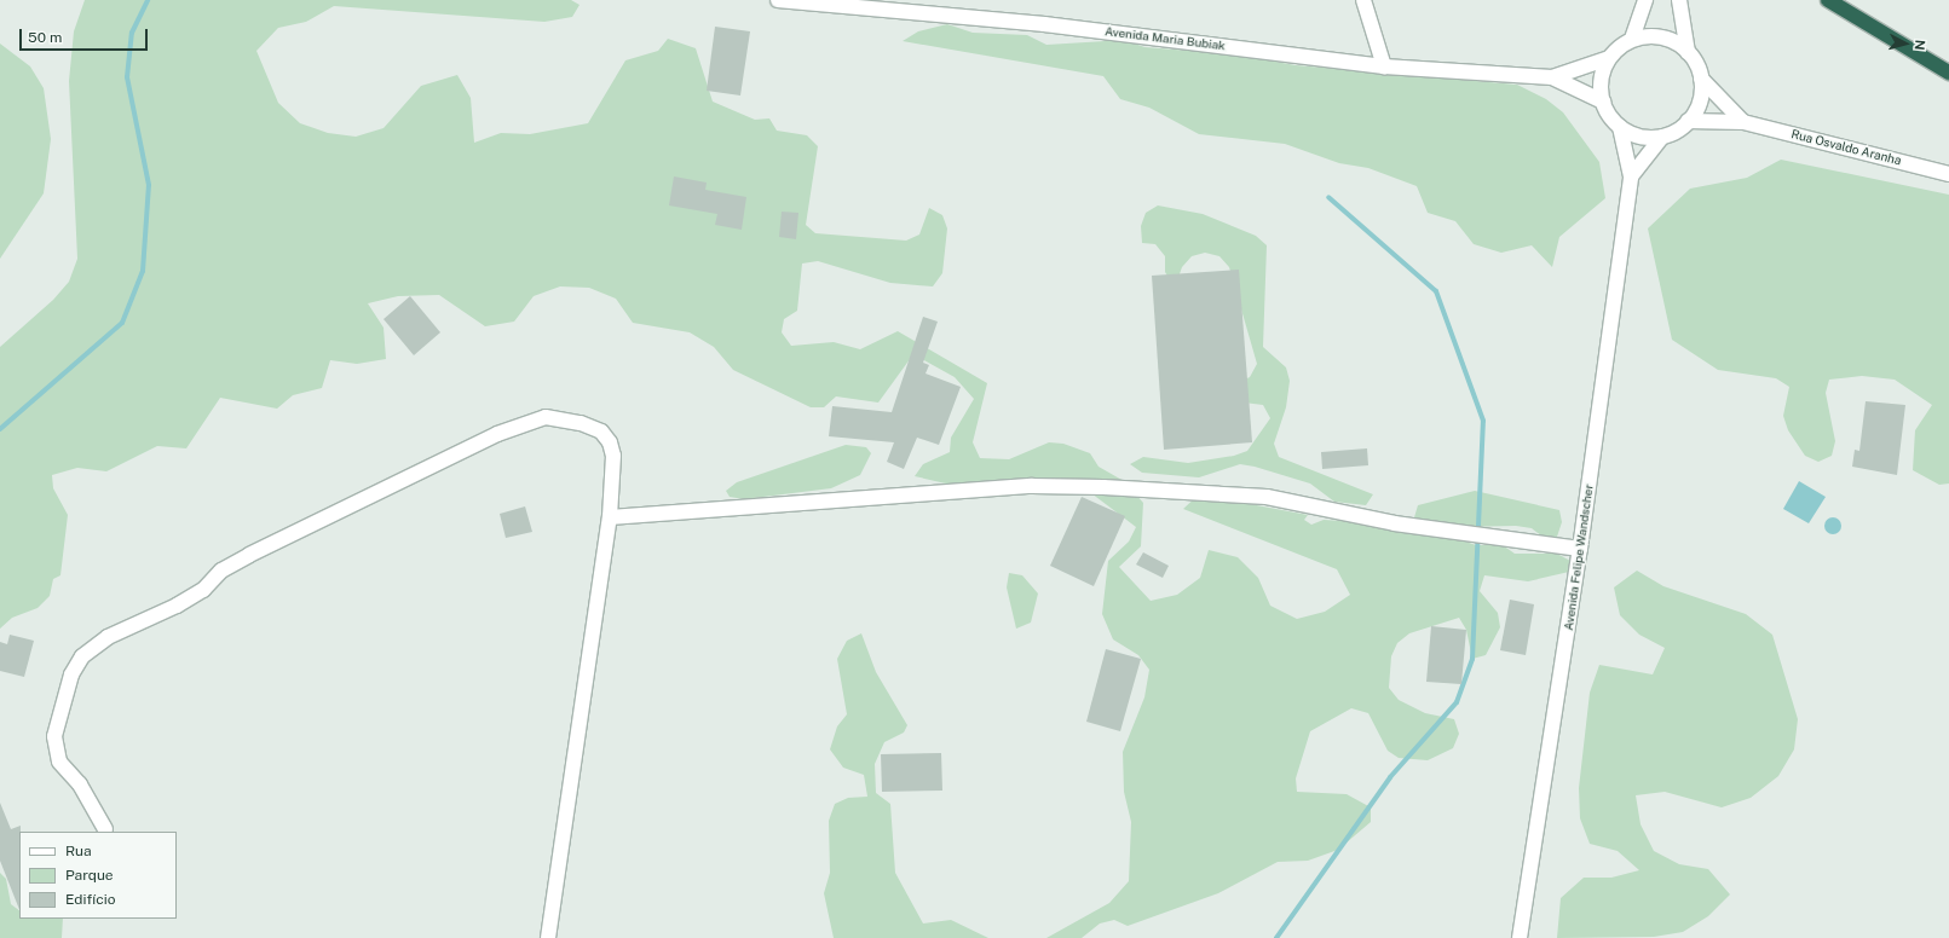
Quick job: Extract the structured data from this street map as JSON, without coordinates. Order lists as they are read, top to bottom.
{
  "streets": {
    "street": ["Avenida Maria Bubiak", "Rua Osvaldo Aranha", "Avenida Felipe Wandscher"]
  },
  "crossings": [
    ["Avenida Maria Bubiak", "Rua Osvaldo Aranha"],
    ["Avenida Maria Bubiak", "Avenida Felipe Wandscher"],
    ["Rua Osvaldo Aranha", "Avenida Felipe Wandscher"]
  ],
  "legend": ["Rua", "Parque", "Edifício"],
  "scale_bar": "50 m",
  "north": "right"
}
